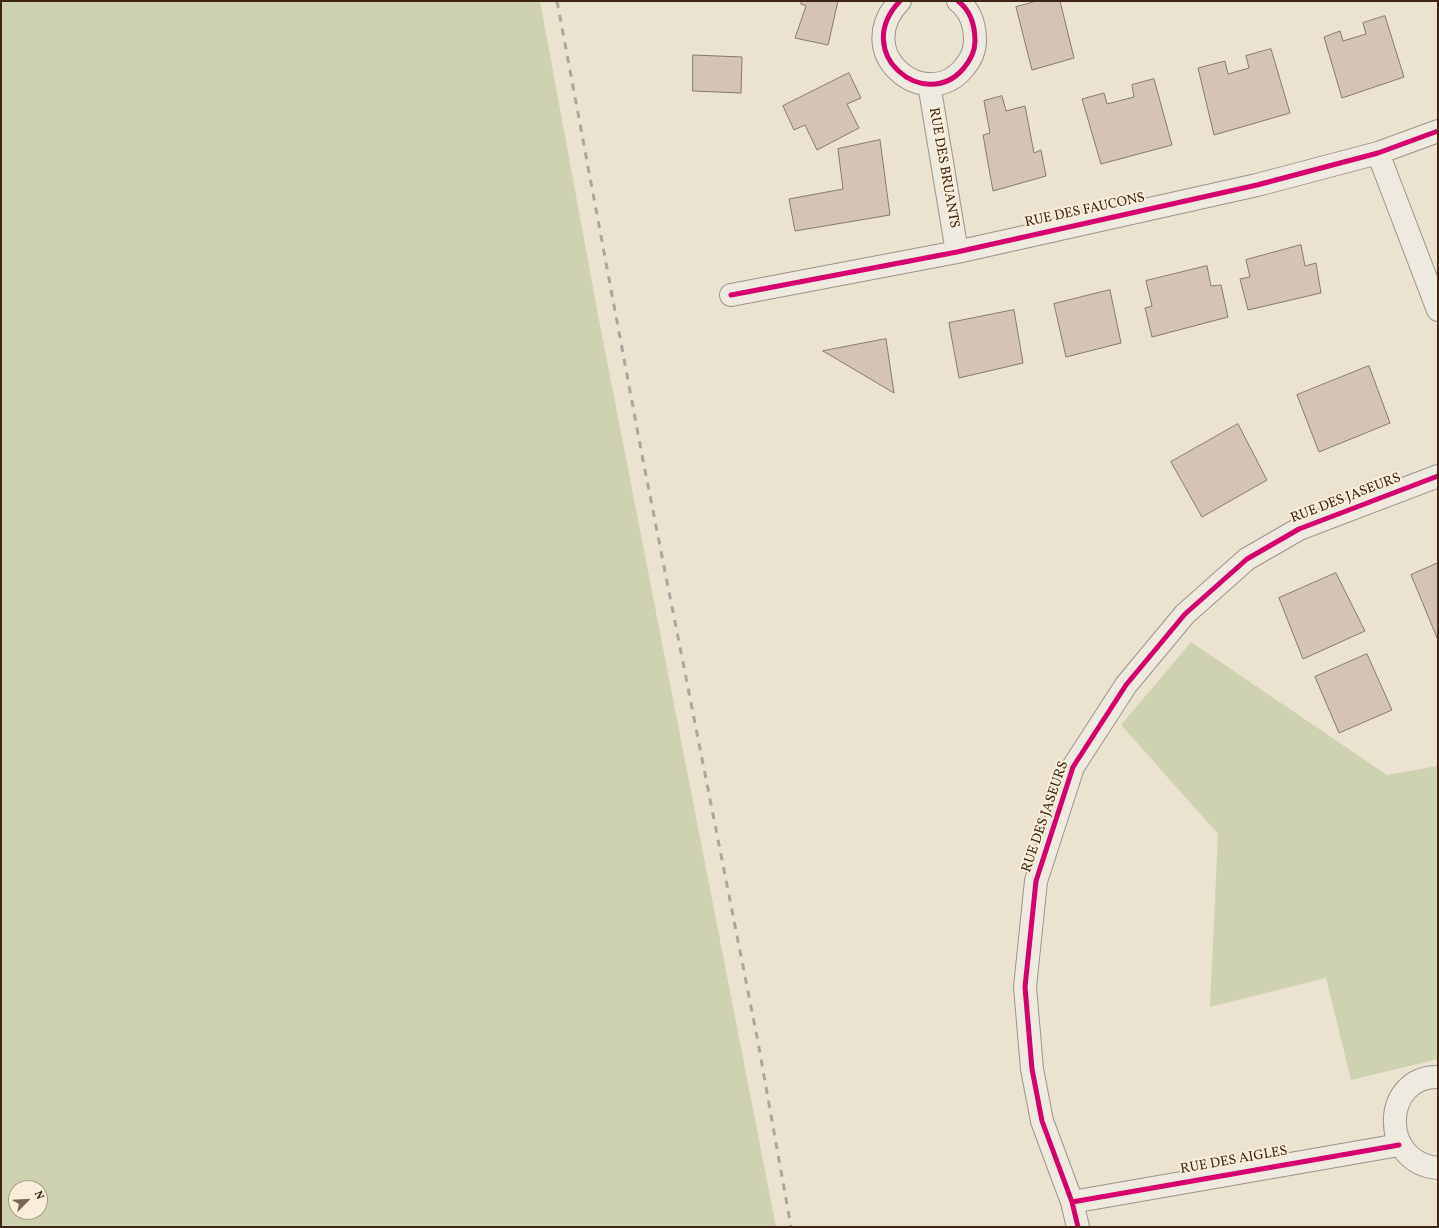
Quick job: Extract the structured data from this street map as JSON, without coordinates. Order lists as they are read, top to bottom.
{
  "streets": {
    "street": [
      "RUE DES BRUANTS",
      "RUE DES FAUCONS",
      "RUE DES JASEURS",
      "RUE DES AIGLES"
    ]
  },
  "crossings": [
    ["RUE DES BRUANTS", "RUE DES FAUCONS"],
    ["RUE DES JASEURS", "RUE DES AIGLES"]
  ],
  "north": "top right"
}
